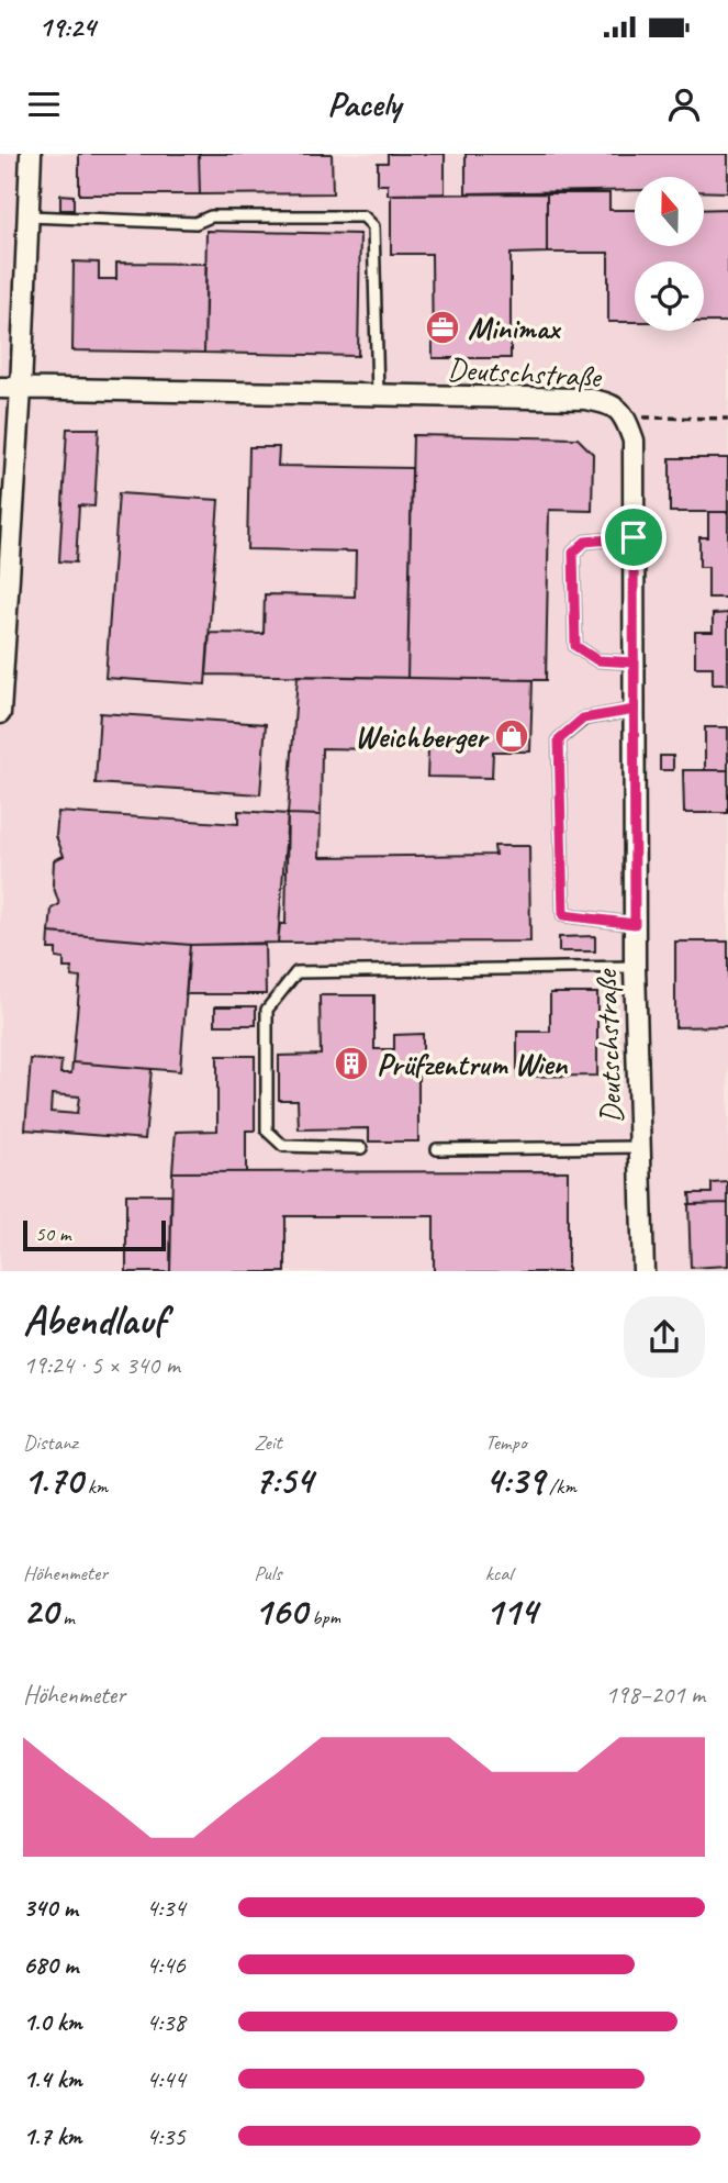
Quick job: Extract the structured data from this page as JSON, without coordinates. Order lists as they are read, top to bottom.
{
  "streets": {
    "street": ["Deutschstraße"]
  },
  "places": {
    "office": ["Minimax"],
    "shop": ["Weichberger"],
    "building": ["Prüfzentrum Wien"]
  },
  "scale_bar": "50 m",
  "north": "top",
  "page": {
    "status": "19:24",
    "header": "Pacely",
    "scale": "50 m",
    "heading": ["Abendlauf", "19:24 · 5 × 340 m"],
    "stats": [
      ["Distanz", "1.70 km"],
      ["Zeit", "7:54"],
      ["Tempo", "4:39 /km"],
      ["Höhenmeter", "20 m"],
      ["Puls", "160 bpm"],
      ["kcal", "114"]
    ],
    "chart": ["Höhenmeter", "198–201 m"],
    "list": [
      {
        "name": "340 m",
        "note": "4:34"
      },
      {
        "name": "680 m",
        "note": "4:46"
      },
      {
        "name": "1.0 km",
        "note": "4:38"
      },
      {
        "name": "1.4 km",
        "note": "4:44"
      },
      {
        "name": "1.7 km",
        "note": "4:35"
      }
    ]
  }
}
